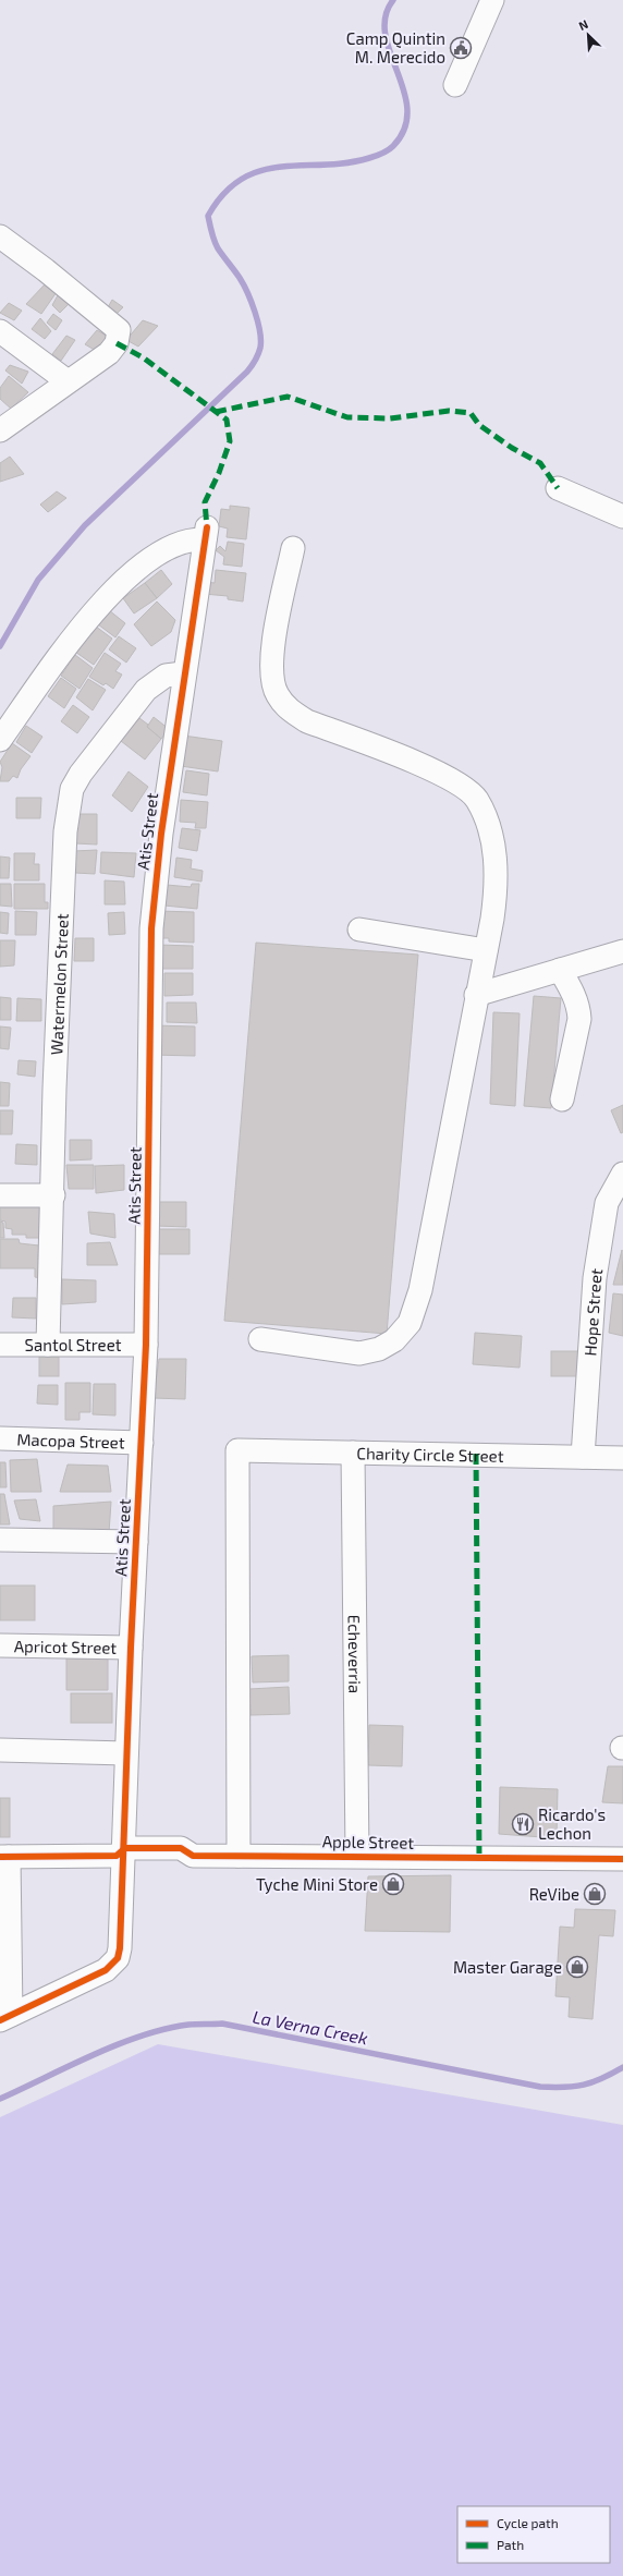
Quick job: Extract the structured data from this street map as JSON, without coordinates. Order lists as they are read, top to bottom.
{
  "streets": {
    "street": [
      "Atis Street",
      "Watermelon Street",
      "Hope Street",
      "Santol Street",
      "Macopa Street",
      "Charity Circle Street",
      "Apricot Street",
      "Echeverria",
      "Apple Street"
    ]
  },
  "crossings": [
    ["Atis Street", "Watermelon Street"],
    ["Atis Street", "Santol Street"],
    ["Atis Street", "Macopa Street"],
    ["Atis Street", "Apricot Street"],
    ["Atis Street", "Apple Street"],
    ["Watermelon Street", "Santol Street"],
    ["Hope Street", "Charity Circle Street"],
    ["Charity Circle Street", "Echeverria"],
    ["Charity Circle Street", "Apple Street"],
    ["Echeverria", "Apple Street"]
  ],
  "water": ["La Verna Creek"],
  "places": {
    "public building": ["Camp Quintin M. Merecido"],
    "restaurant": ["Ricardo's Lechon"],
    "shop": ["Tyche Mini Store", "ReVibe", "Master Garage"]
  },
  "legend": ["Cycle path", "Path"],
  "north": "top left"
}
